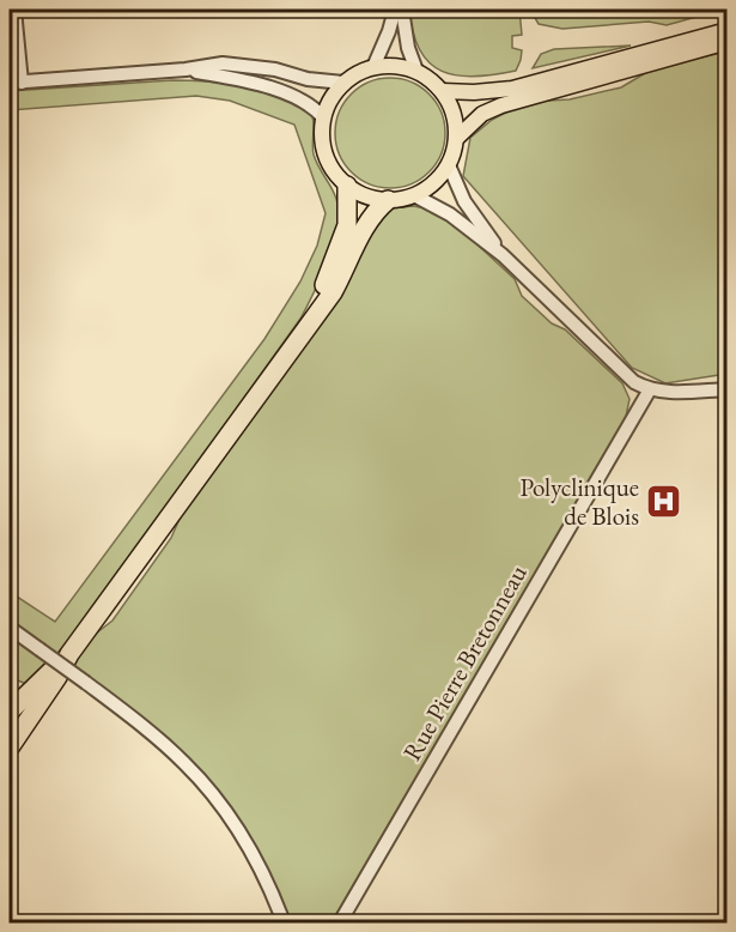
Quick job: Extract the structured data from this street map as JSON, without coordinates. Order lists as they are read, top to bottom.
{
  "streets": {
    "street": ["Rue Pierre Bretonneau"]
  },
  "places": {
    "hospital": ["Polyclinique de Blois"]
  }
}
